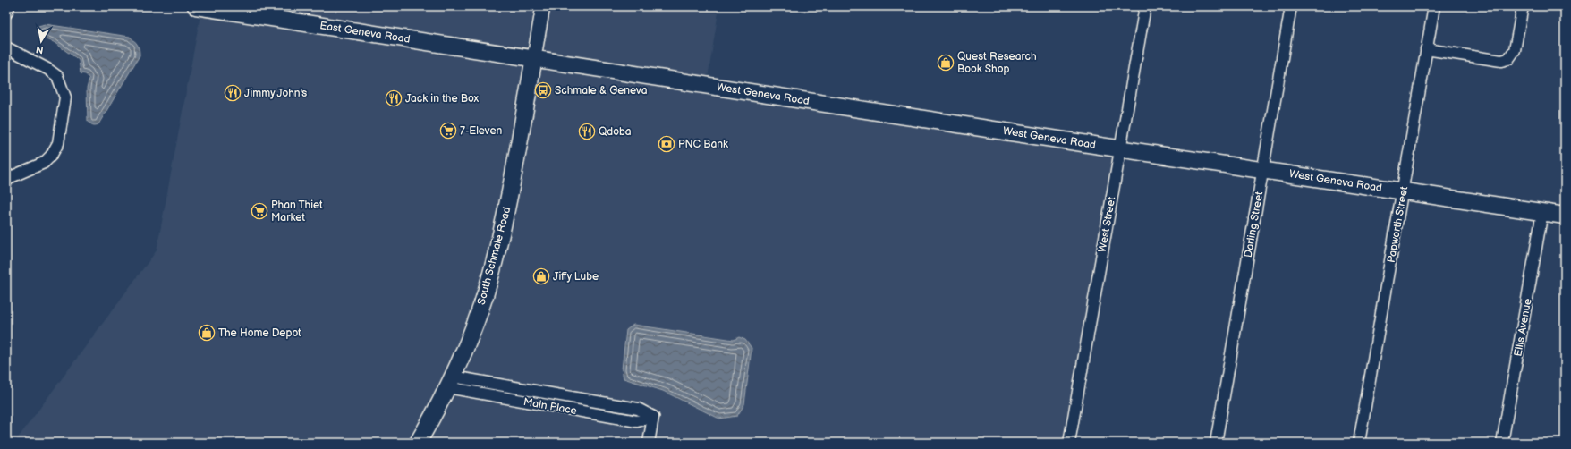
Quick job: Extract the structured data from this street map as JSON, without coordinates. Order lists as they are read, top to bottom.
{
  "streets": {
    "main road": ["East Geneva Road", "West Geneva Road", "South Schmale Road"],
    "street": [
      "West Street",
      "Darling Street",
      "Papworth Street",
      "Ellis Avenue",
      "Main Place"
    ]
  },
  "crossings": [
    ["East Geneva Road", "West Geneva Road"],
    ["East Geneva Road", "South Schmale Road"],
    ["West Geneva Road", "West Street"],
    ["West Geneva Road", "Darling Street"],
    ["West Geneva Road", "Papworth Street"],
    ["West Geneva Road", "South Schmale Road"],
    ["West Geneva Road", "Ellis Avenue"],
    ["South Schmale Road", "Main Place"]
  ],
  "places": {
    "shop": ["Quest Research Book Shop", "Jiffy Lube", "The Home Depot"],
    "bus stop": ["Schmale & Geneva"],
    "restaurant": ["Jimmy John's", "Jack in the Box", "Qdoba"],
    "supermarket": ["7-Eleven", "Phan Thiet Market"],
    "bank": ["PNC Bank"]
  },
  "north": "bottom"
}
